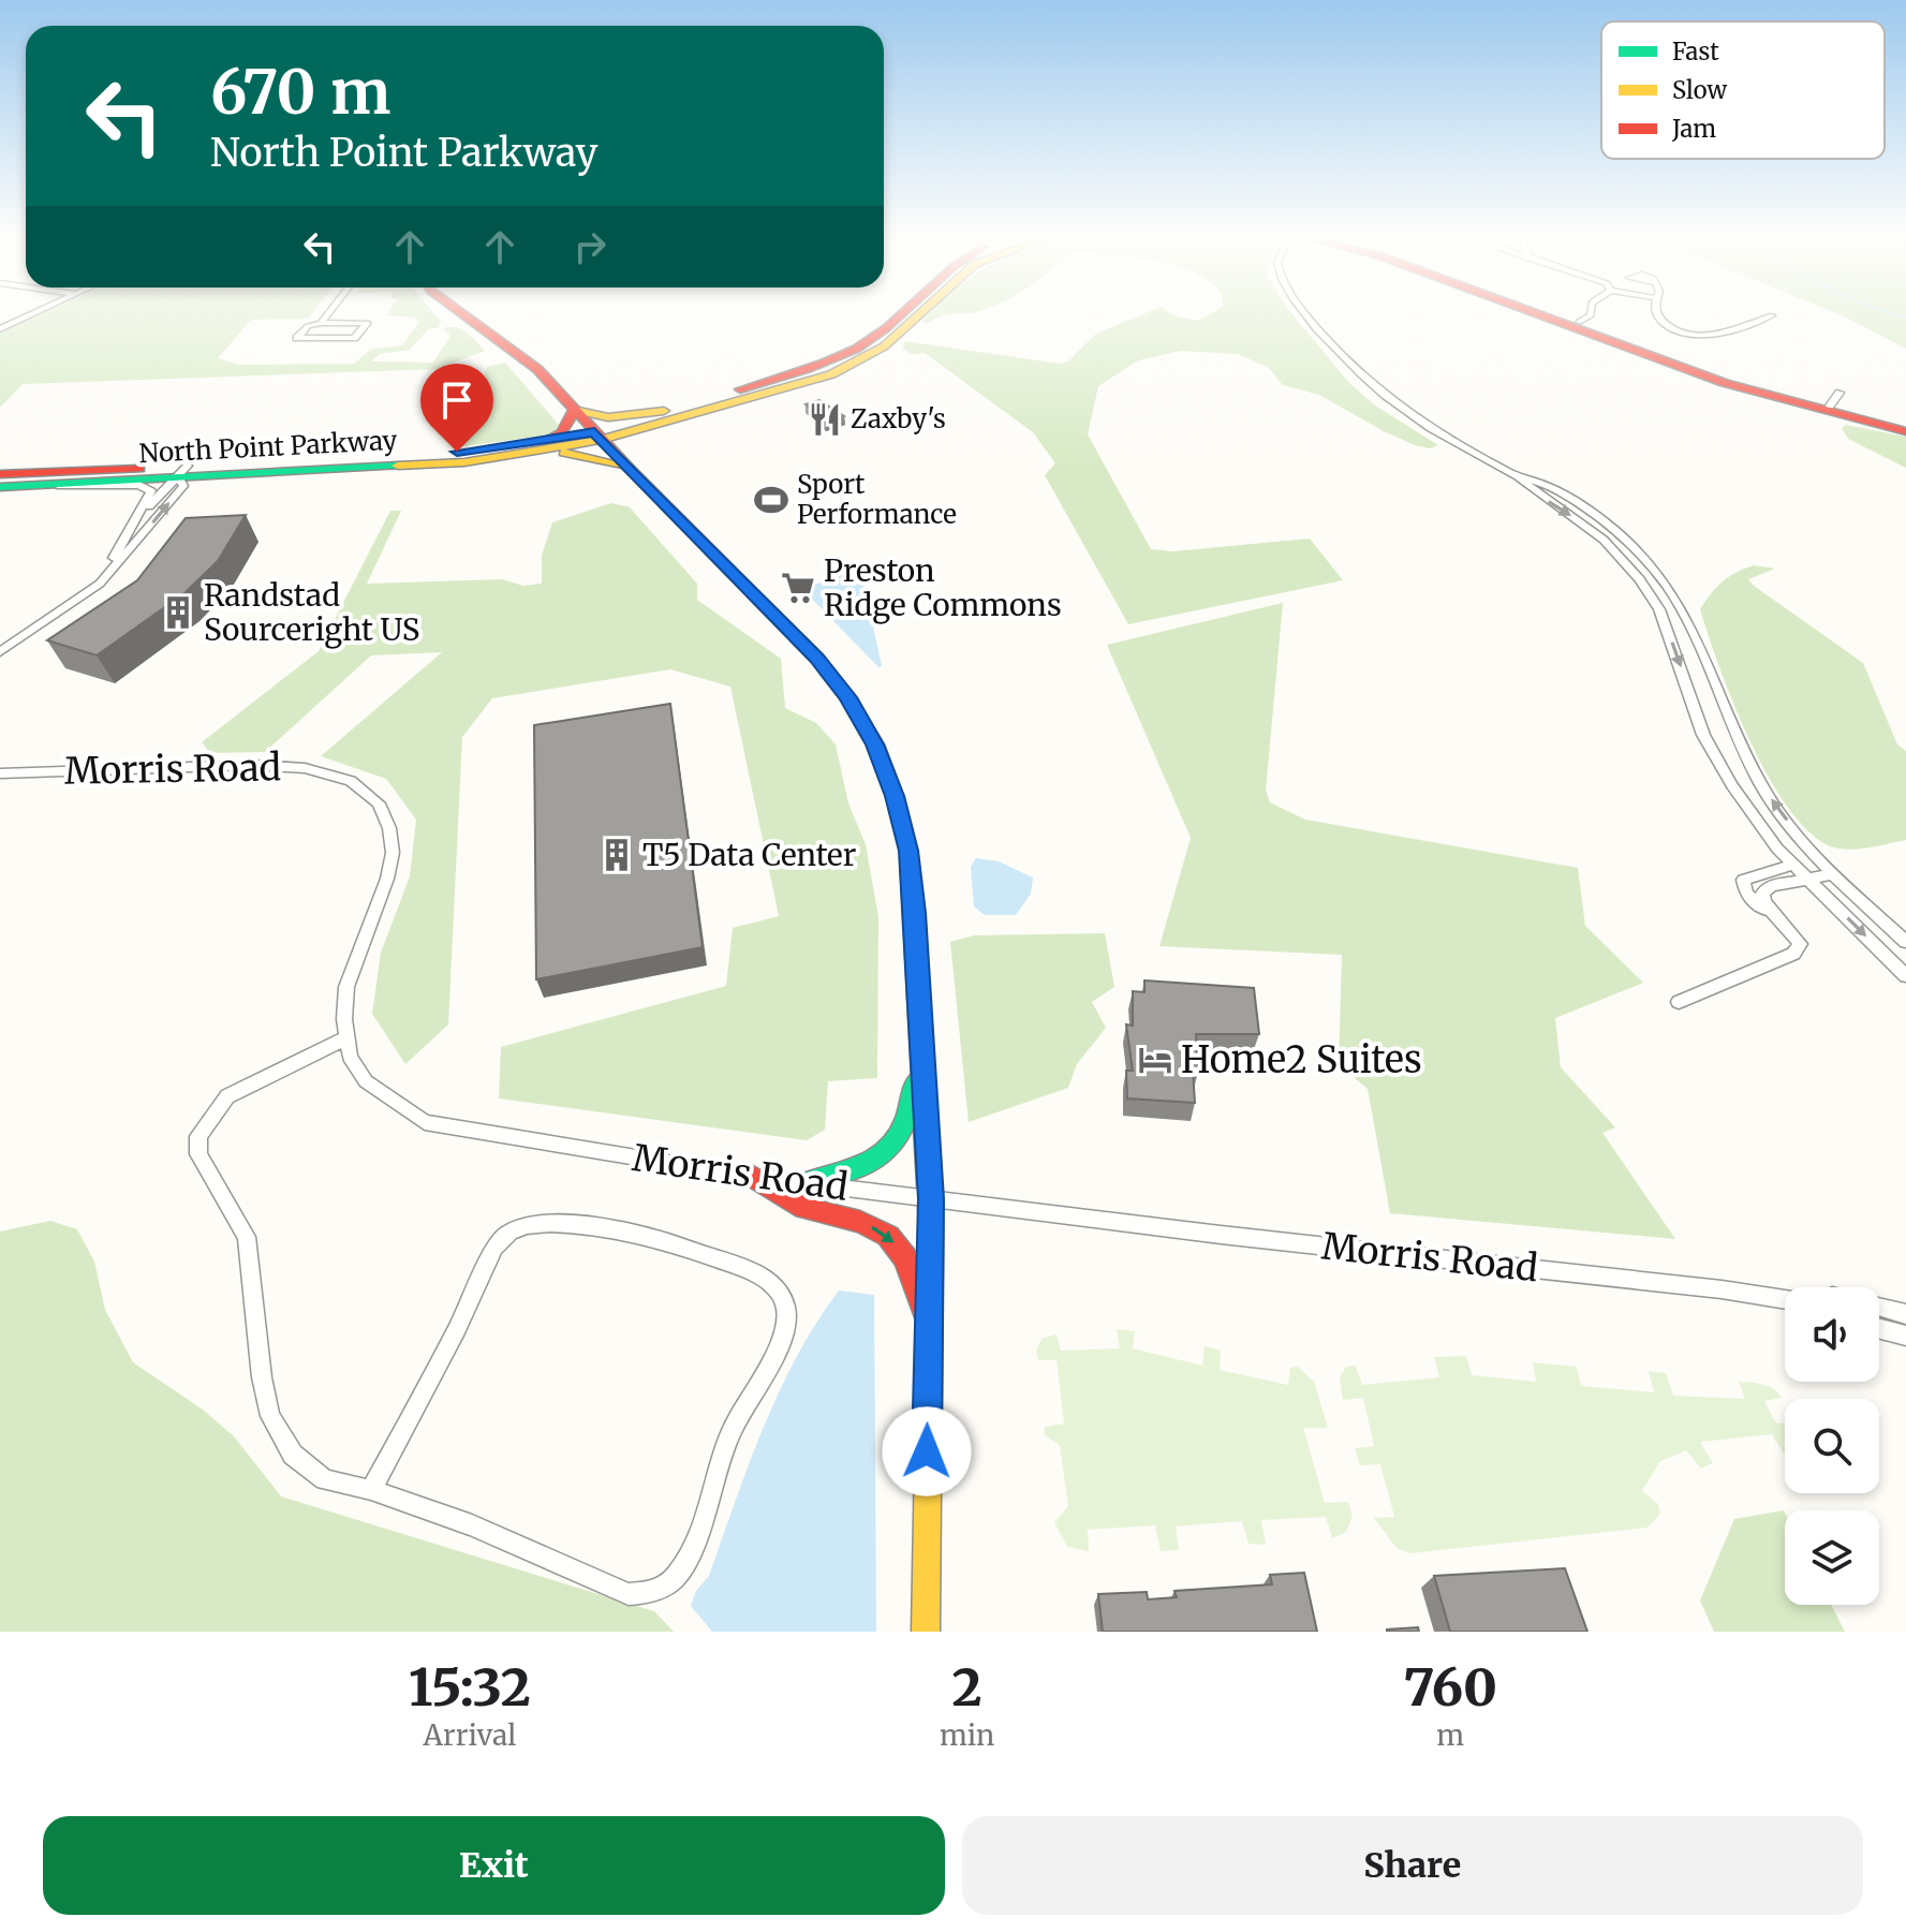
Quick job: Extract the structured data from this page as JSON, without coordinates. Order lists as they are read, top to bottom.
{
  "streets": {
    "street": ["North Point Parkway", "Morris Road"]
  },
  "places": {
    "restaurant": ["Zaxby's"],
    "sports": ["Sport Performance"],
    "supermarket": ["Preston Ridge Commons"],
    "building": ["Randstad Sourceright US", "T5 Data Center"],
    "hotel": ["Home2 Suites"]
  },
  "legend": ["Fast", "Slow", "Jam"],
  "page": {
    "turn": ["670 m", "North Point Parkway"],
    "eta": [
      "15:32",
      "Arrival",
      "2",
      "min",
      "760",
      "m"
    ],
    "buttons": ["Exit", "Share"]
  }
}
